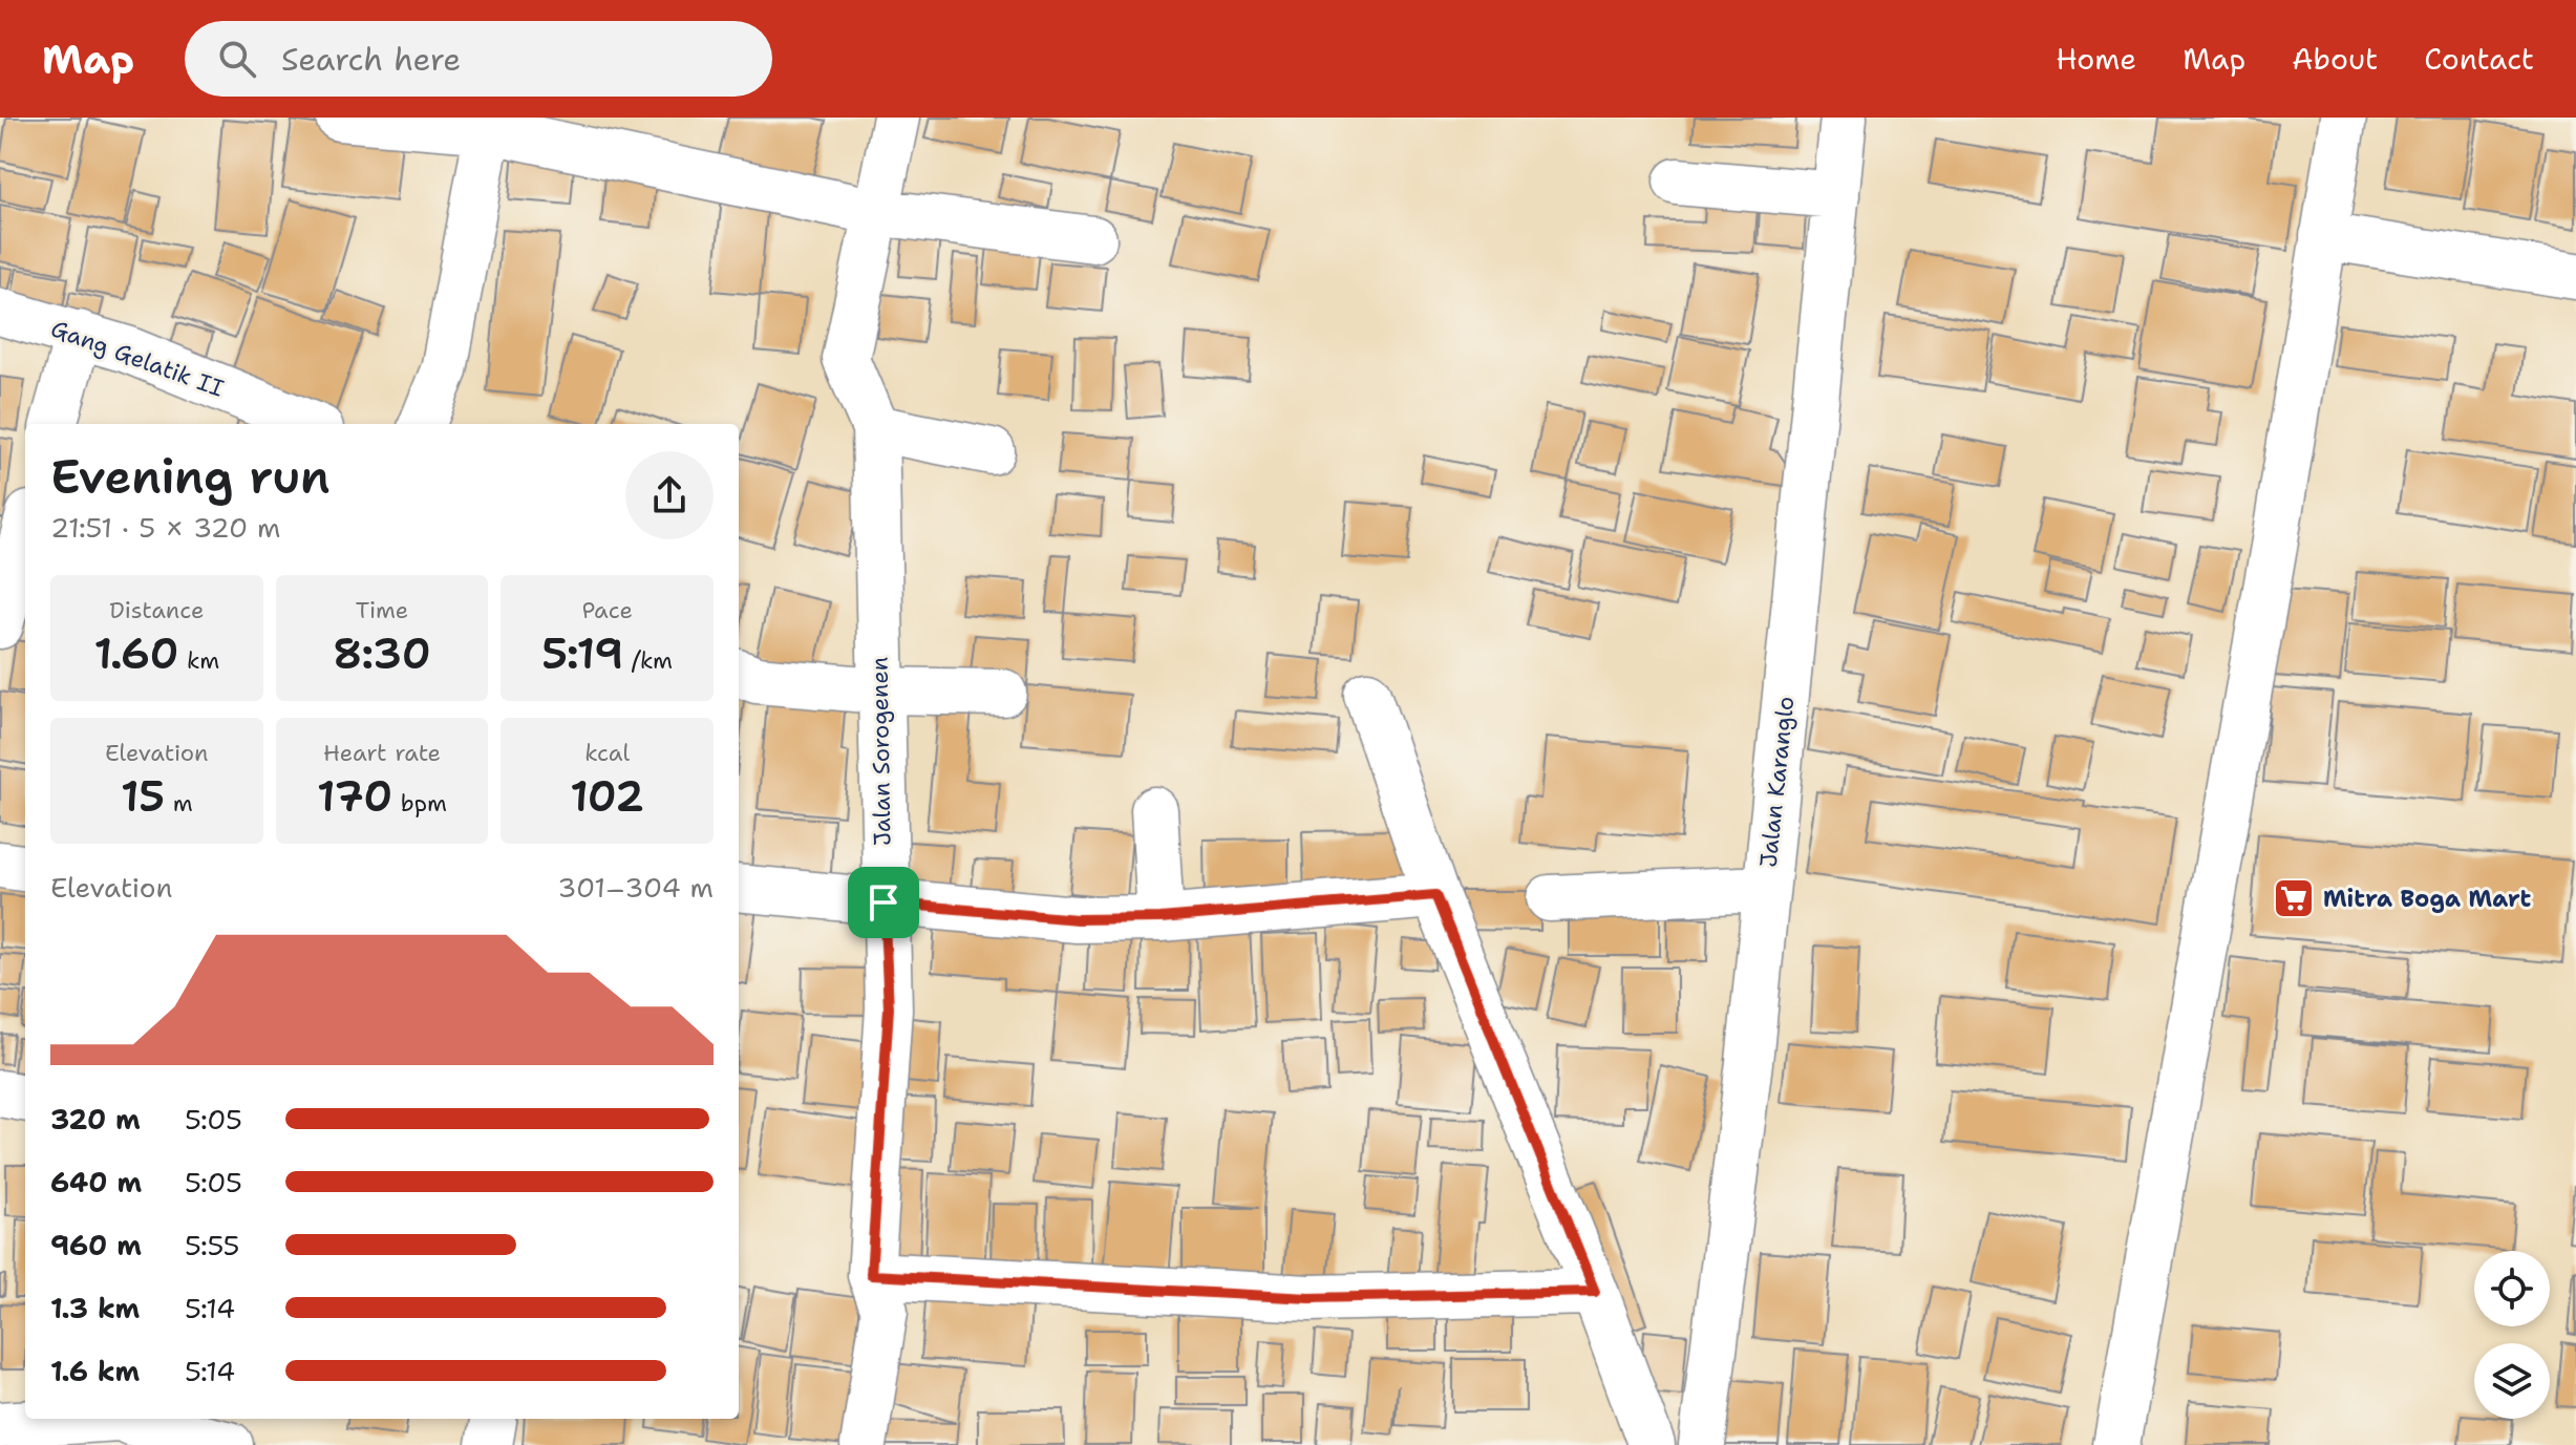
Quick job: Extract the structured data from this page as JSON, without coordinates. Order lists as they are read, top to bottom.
{
  "streets": {
    "street": ["Gang Gelatik II", "Jalan Sorogenen", "Jalan Karanglo"]
  },
  "places": {
    "supermarket": ["Mitra Boga Mart"]
  },
  "page": {
    "header": "Map",
    "search": "Search here",
    "nav": [
      "Home",
      "Map",
      "About",
      "Contact"
    ],
    "heading": ["Evening run", "21:51 · 5 × 320 m"],
    "stats": [
      ["Distance", "1.60 km"],
      ["Time", "8:30"],
      ["Pace", "5:19 /km"],
      ["Elevation", "15 m"],
      ["Heart rate", "170 bpm"],
      ["kcal", "102"]
    ],
    "chart": ["Elevation", "301–304 m"],
    "list": [
      {
        "name": "320 m",
        "note": "5:05"
      },
      {
        "name": "640 m",
        "note": "5:05"
      },
      {
        "name": "960 m",
        "note": "5:55"
      },
      {
        "name": "1.3 km",
        "note": "5:14"
      },
      {
        "name": "1.6 km",
        "note": "5:14"
      }
    ]
  }
}
